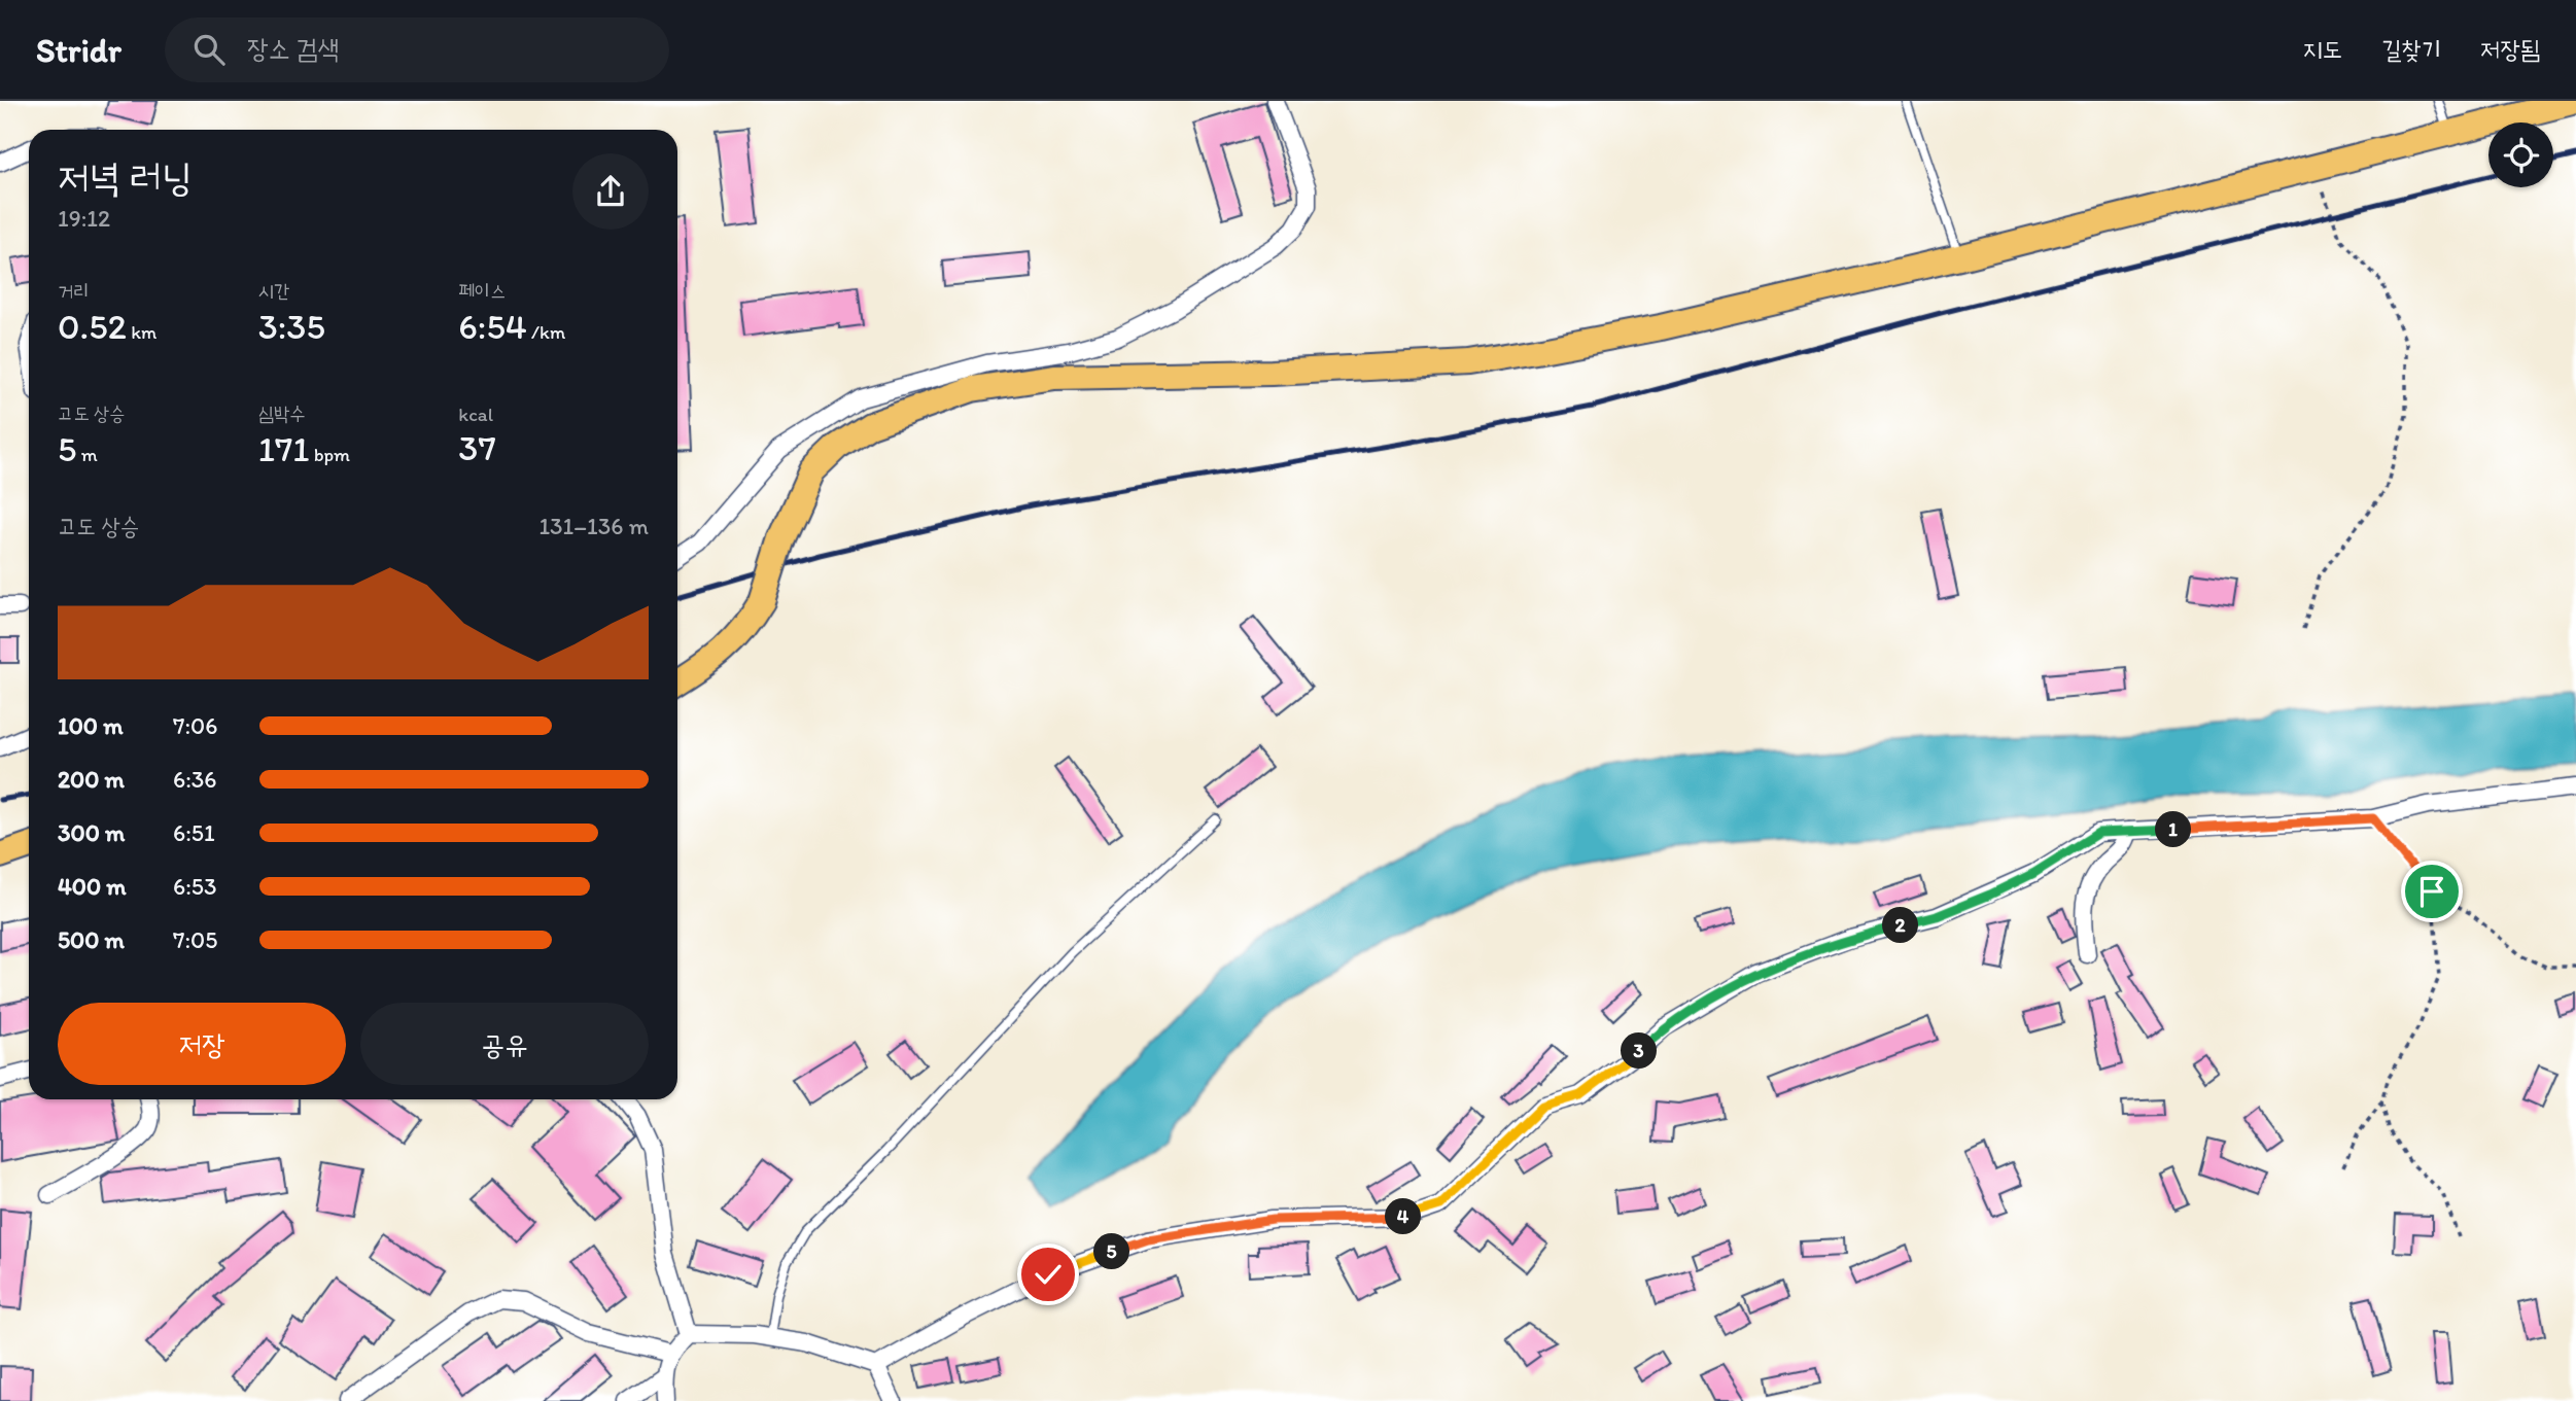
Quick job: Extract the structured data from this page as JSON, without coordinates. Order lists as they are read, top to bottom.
{
  "page": {
    "header": "Stridr",
    "search": "장소 검색",
    "nav": ["지도", "길찾기", "저장됨"],
    "heading": ["저녁 러닝", "19:12"],
    "stats": [
      ["거리", "0.52 km"],
      ["시간", "3:35"],
      ["페이스", "6:54 /km"],
      ["고도 상승", "5 m"],
      ["심박수", "171 bpm"],
      ["kcal", "37"]
    ],
    "chart": ["고도 상승", "131–136 m"],
    "list": [
      {
        "name": "100 m",
        "note": "7:06"
      },
      {
        "name": "200 m",
        "note": "6:36"
      },
      {
        "name": "300 m",
        "note": "6:51"
      },
      {
        "name": "400 m",
        "note": "6:53"
      },
      {
        "name": "500 m",
        "note": "7:05"
      }
    ],
    "pins": [
      "1",
      "2",
      "3",
      "4",
      "5"
    ],
    "buttons": ["저장", "공유"]
  }
}
